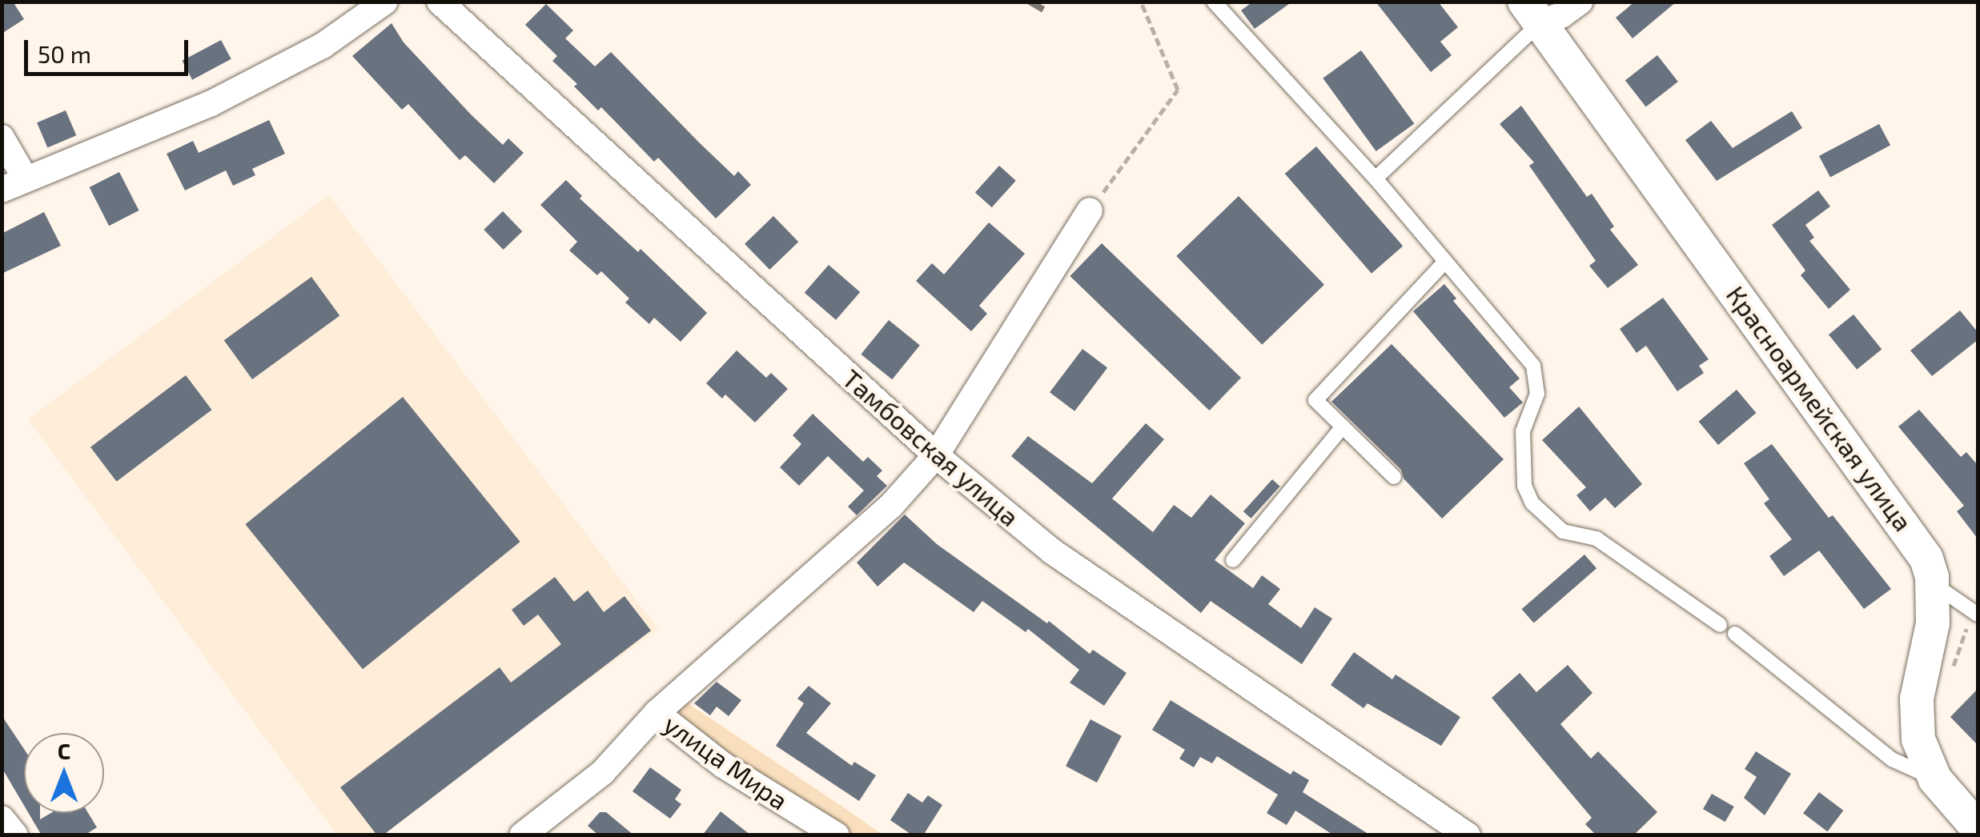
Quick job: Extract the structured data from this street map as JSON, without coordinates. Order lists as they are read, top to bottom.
{
  "streets": {
    "street": ["Красноармейская улица", "Тамбовская улица", "улица Мира"]
  },
  "scale_bar": "50 m",
  "north": "top"
}
